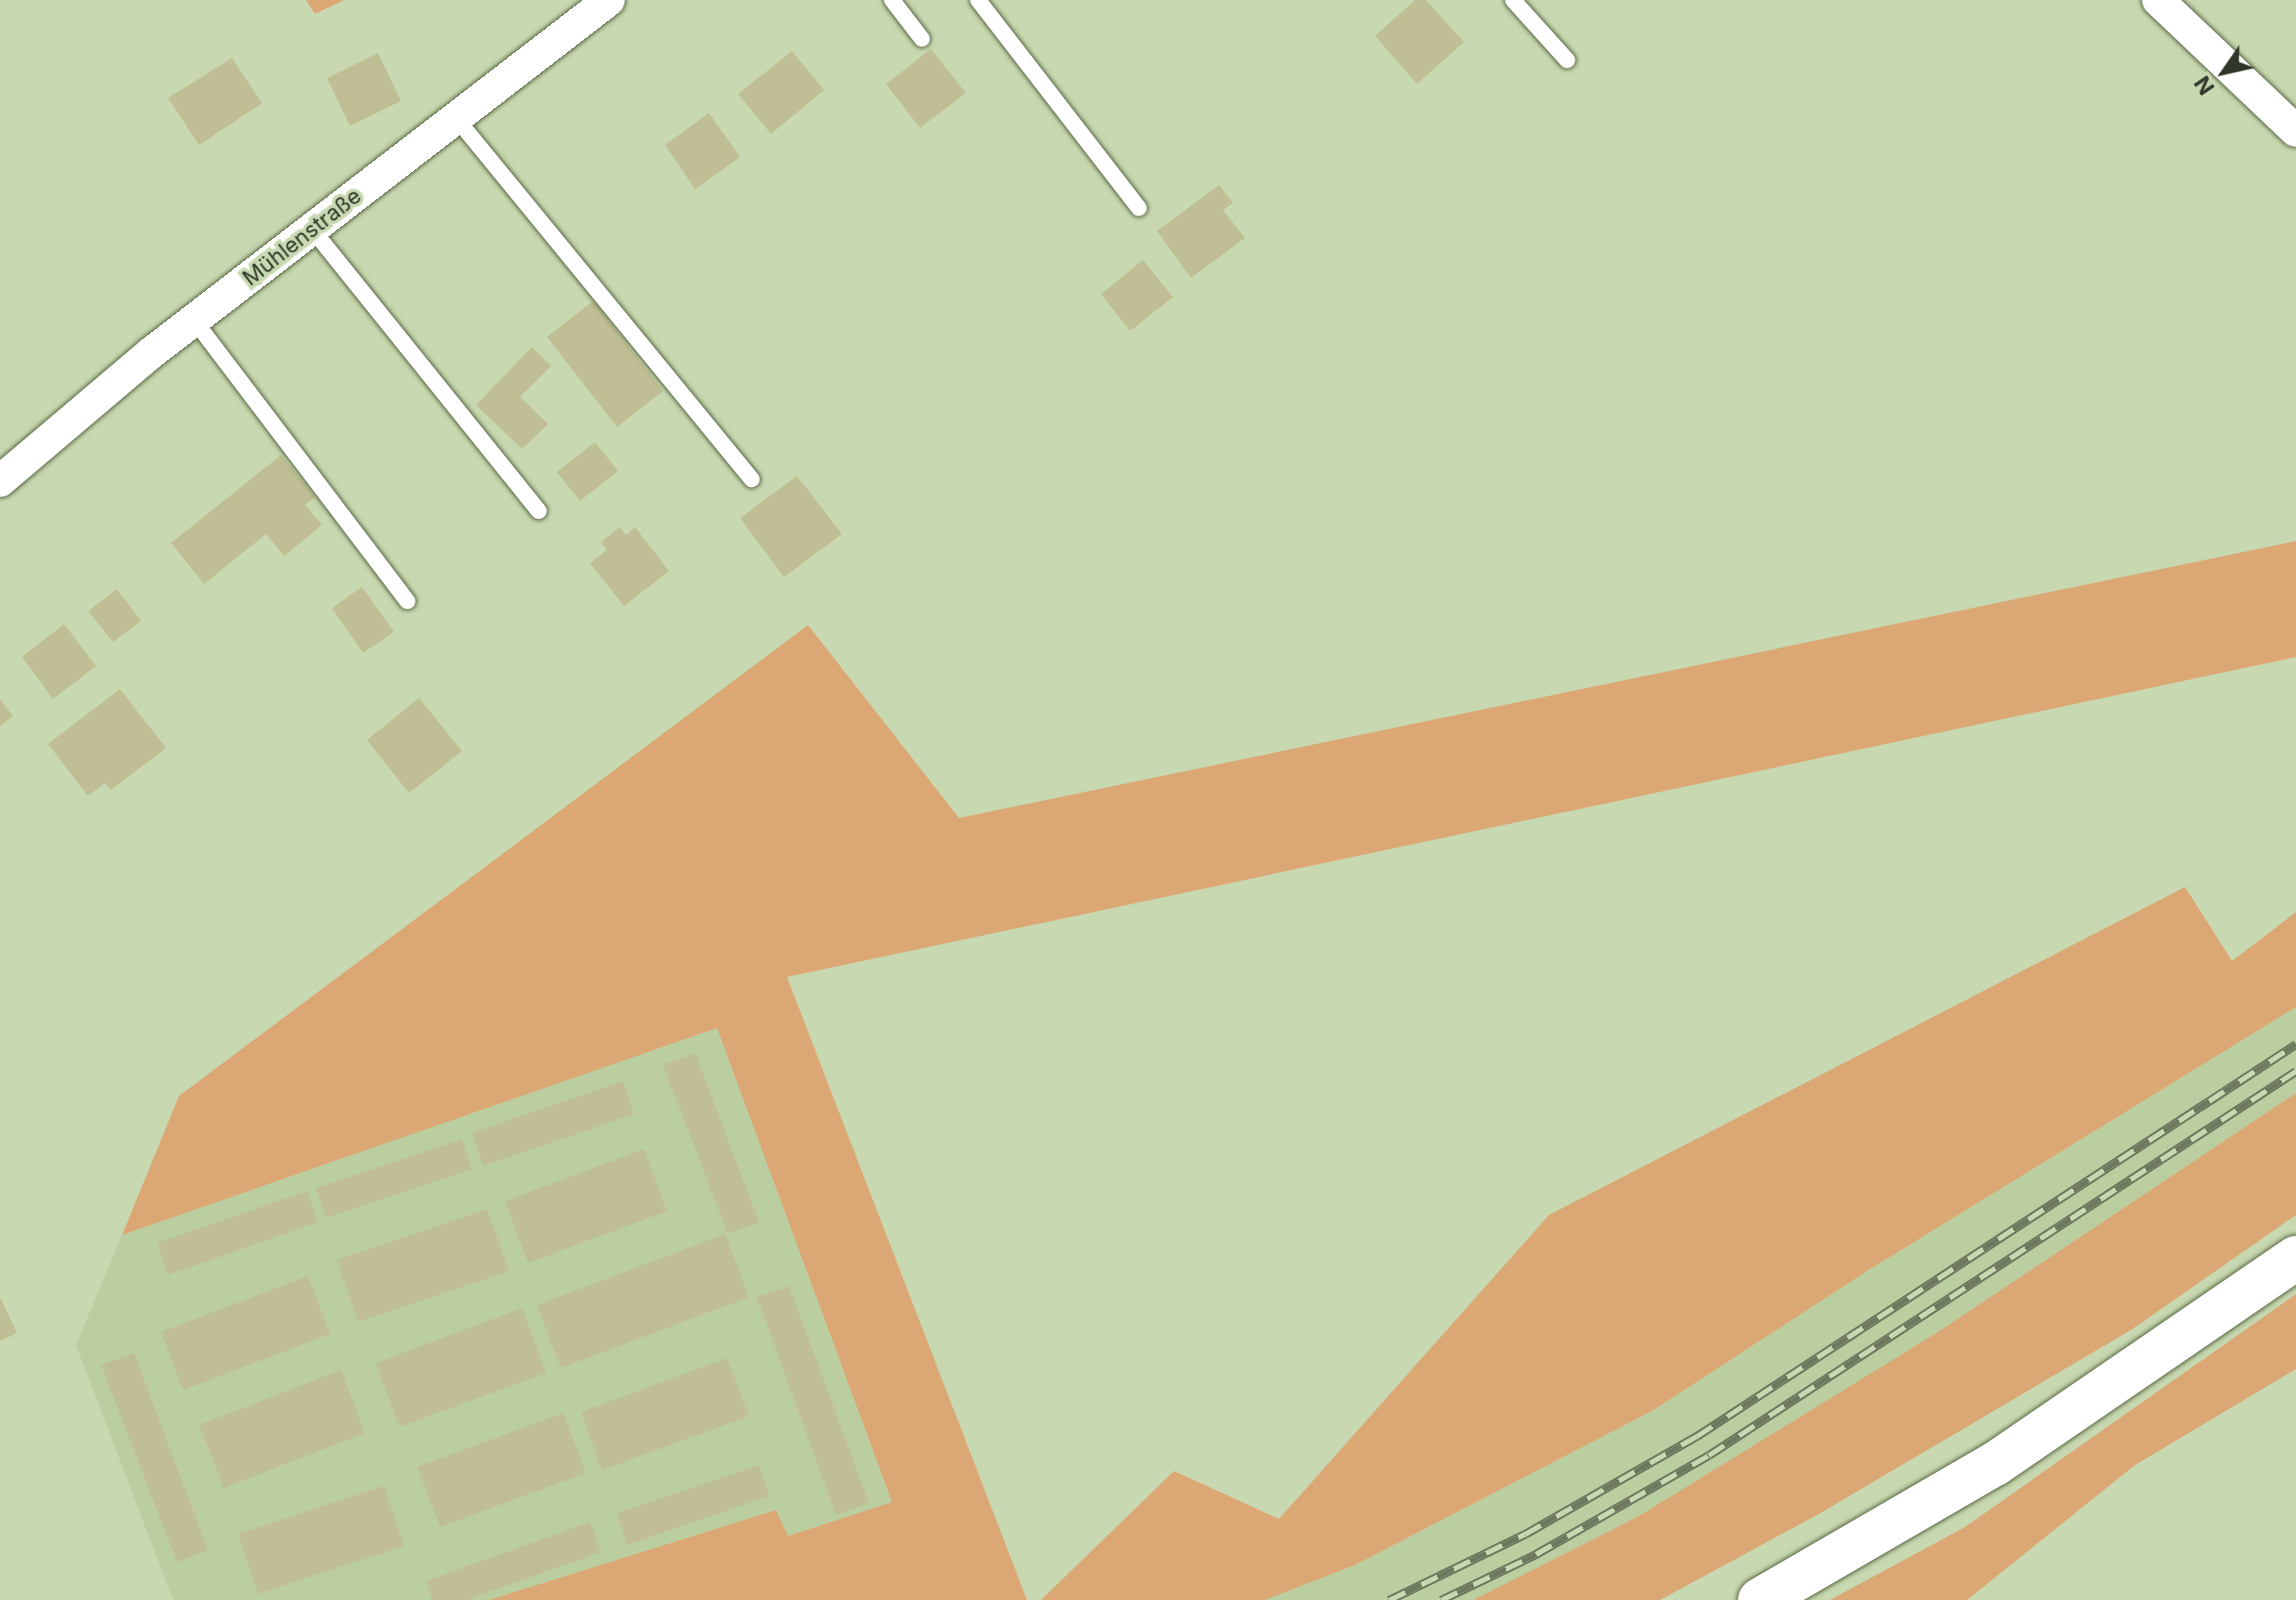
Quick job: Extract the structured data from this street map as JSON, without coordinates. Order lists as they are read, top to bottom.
{
  "streets": {
    "street": ["Mühlenstraße"]
  },
  "north": "bottom left"
}
